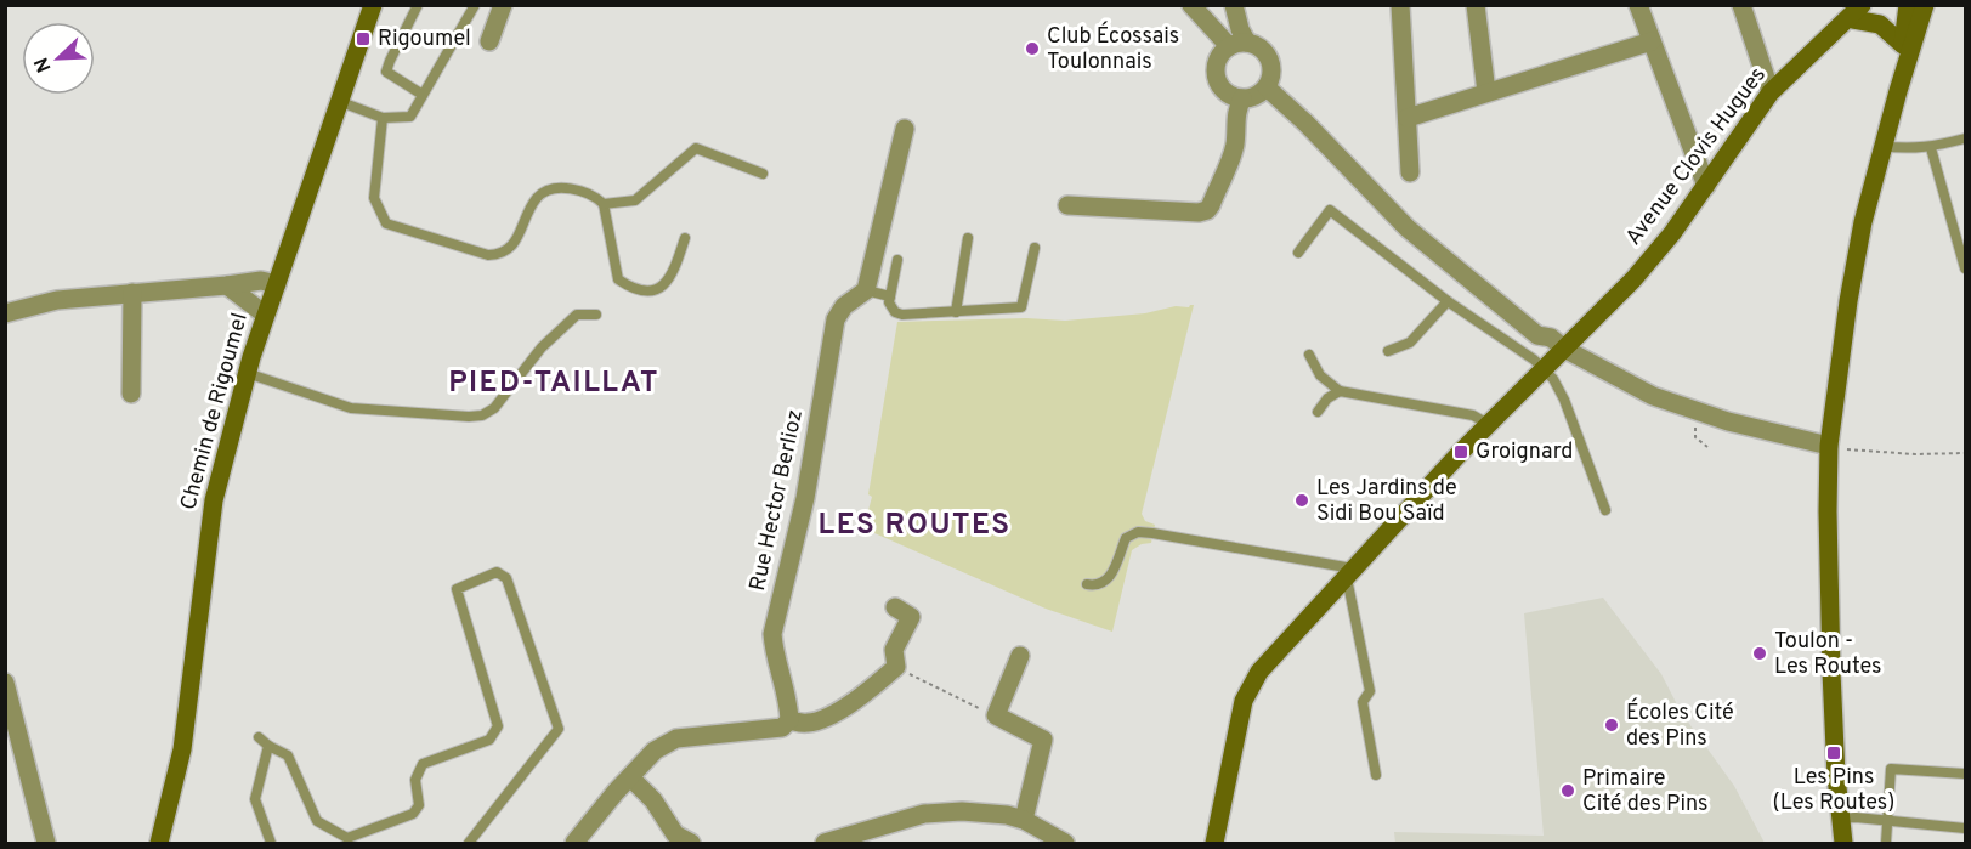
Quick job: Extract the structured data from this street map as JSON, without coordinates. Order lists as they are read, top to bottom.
{
  "streets": {
    "main road": ["Avenue Clovis Hugues", "Chemin de Rigoumel"],
    "street": ["Rue Hector Berlioz"]
  },
  "districts": ["PIED-TAILLAT", "LES ROUTES"],
  "places": {
    "transit": ["Rigoumel", "Groignard", "Les Pins (Les Routes)"],
    "other": [
      "Club Écossais Toulonnais",
      "Les Jardins de Sidi Bou Saïd",
      "Toulon - Les Routes",
      "Écoles Cité des Pins",
      "Primaire Cité des Pins"
    ]
  },
  "north": "bottom left"
}
